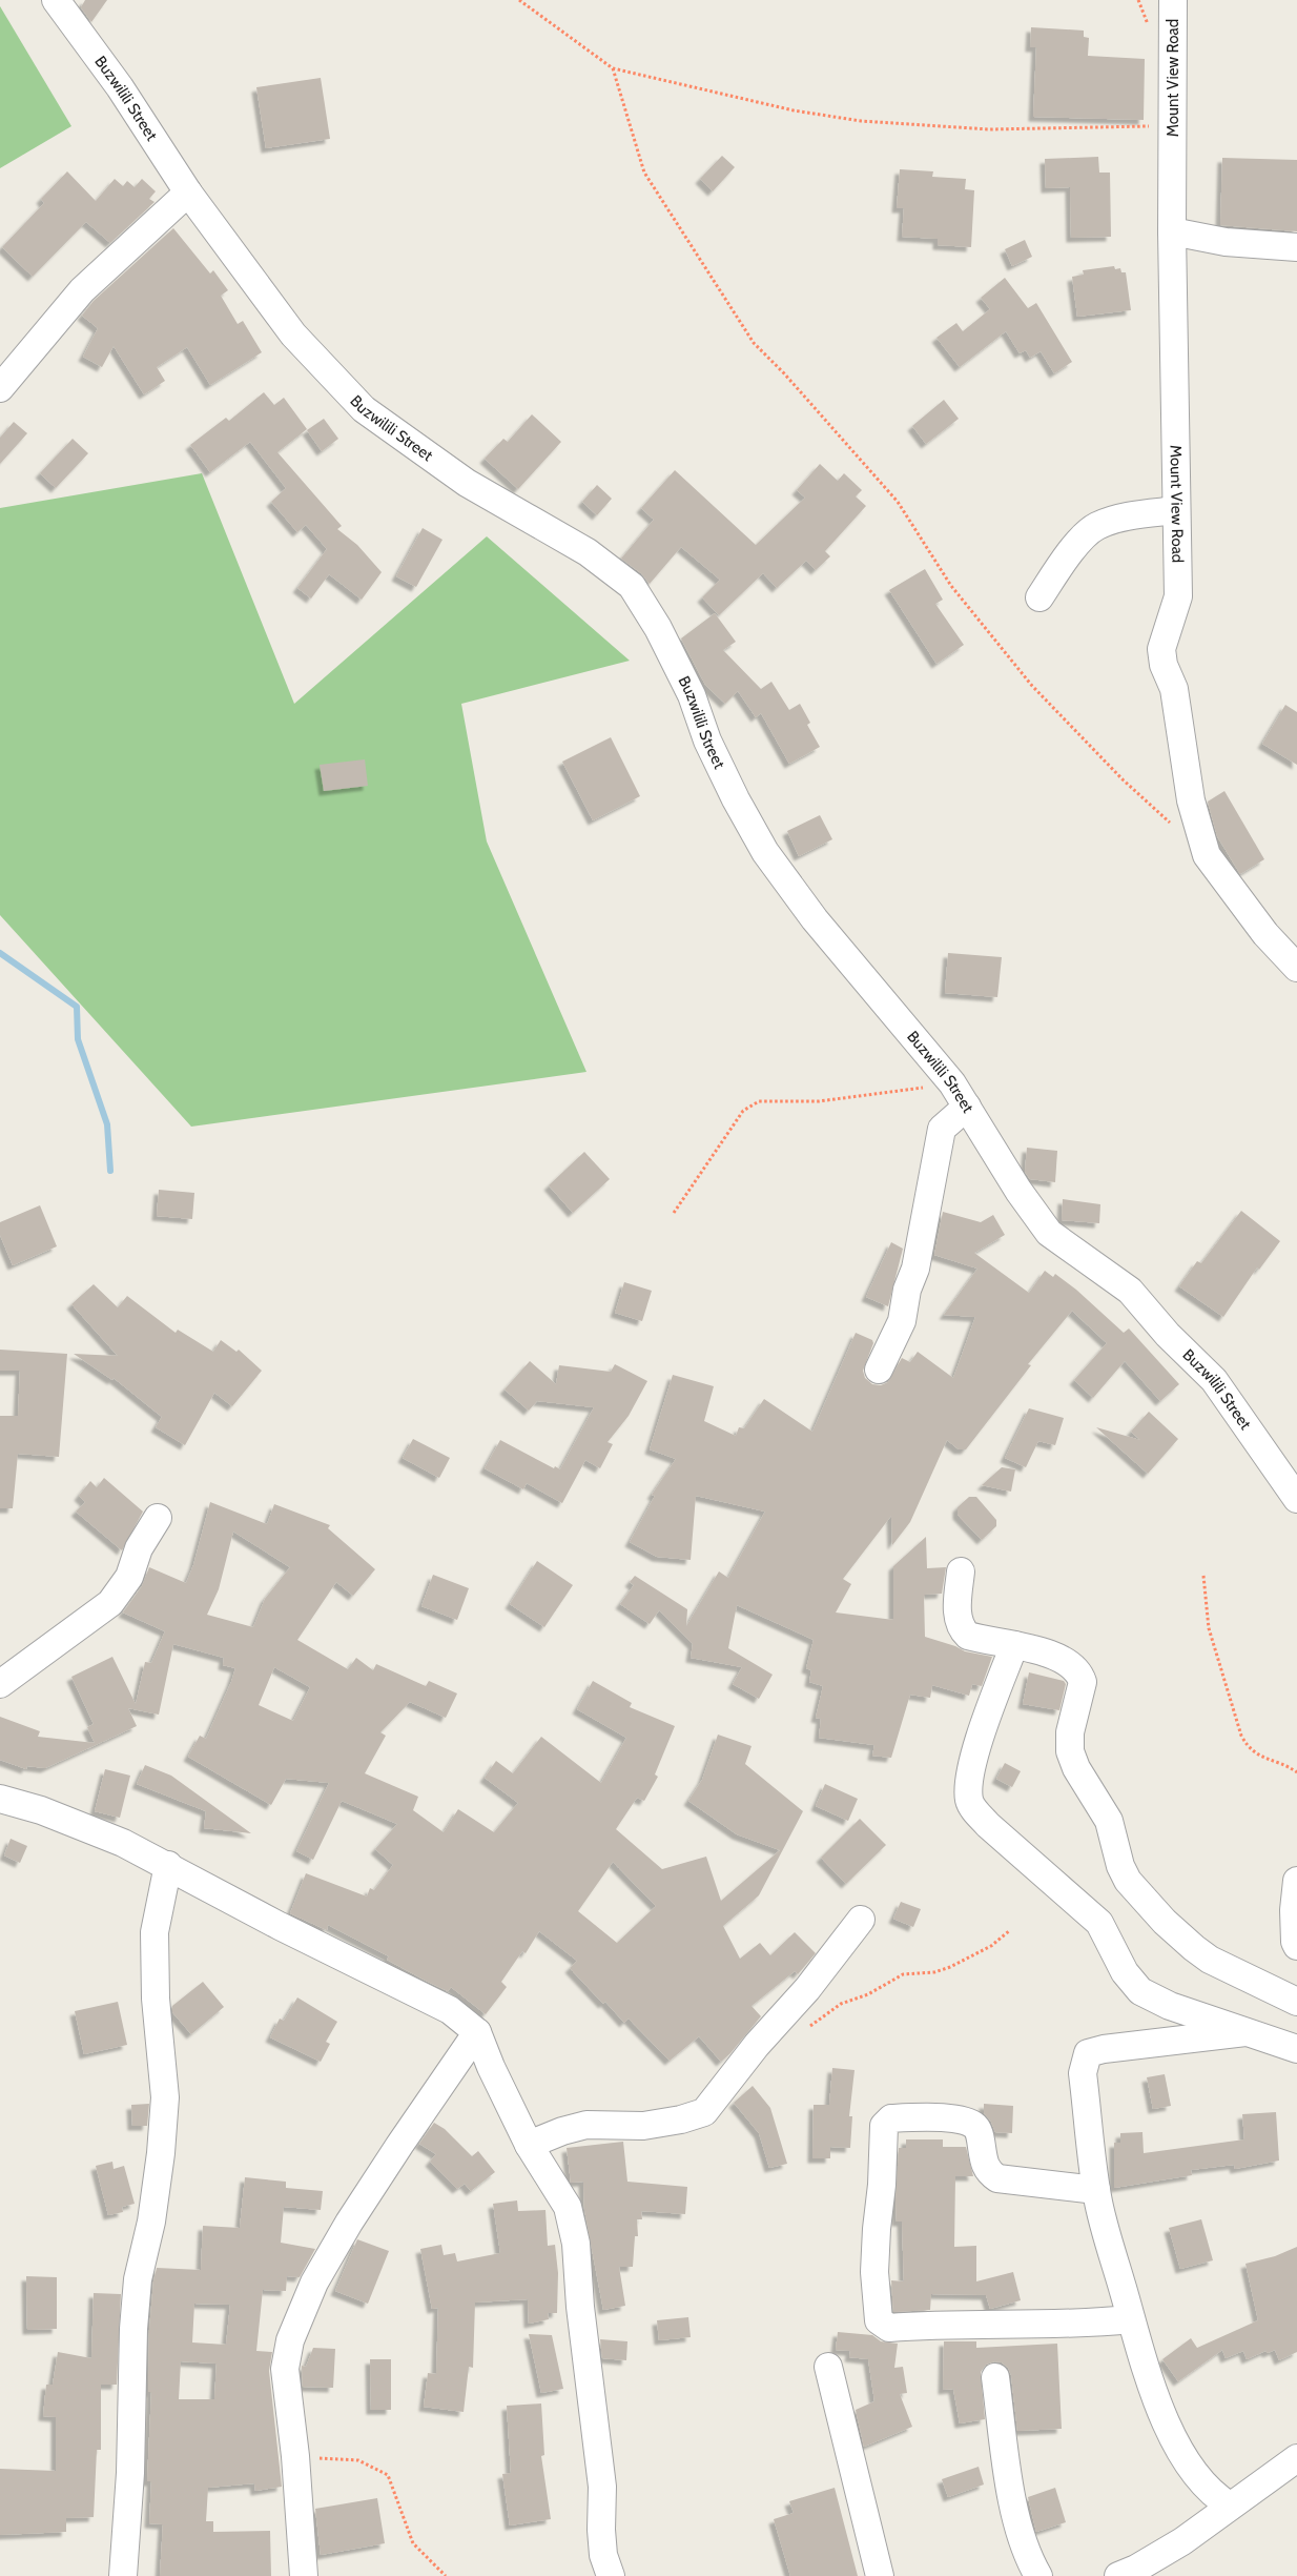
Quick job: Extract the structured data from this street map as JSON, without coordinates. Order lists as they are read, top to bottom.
{
  "streets": {
    "street": ["Mount View Road", "Buzwilili Street"]
  }
}
